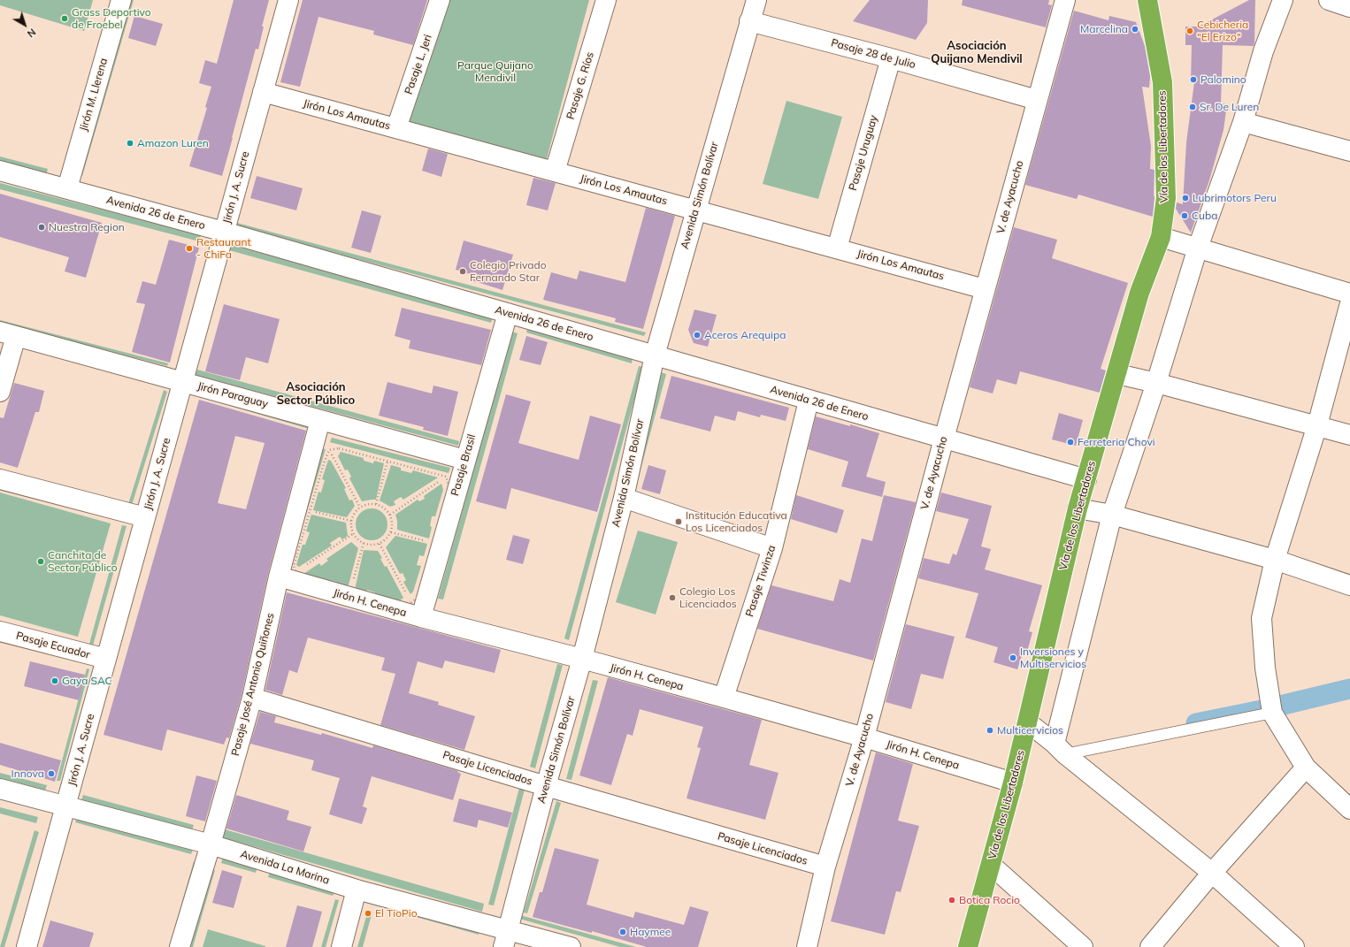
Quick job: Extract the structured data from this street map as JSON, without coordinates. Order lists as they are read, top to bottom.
{
  "streets": {
    "highway": ["Vía de los Libertadores"],
    "street": [
      "Pasaje 28 de Julio",
      "Pasaje L. Jeri",
      "Pasaje G. Ríos",
      "Jirón M. Llerena",
      "Jirón Los Amautas",
      "Pasaje Uruguay",
      "Jirón J. A. Sucre",
      "Avenida Simón Bolívar",
      "V. de Ayacucho",
      "Avenida 26 de Enero",
      "Jirón Paraguay",
      "Pasaje Brasil",
      "Pasaje Tiwinza",
      "Jirón H. Cenepa",
      "Pasaje Ecuador",
      "Pasaje José Antonio Quiñones",
      "Pasaje Licenciados",
      "Avenida La Marina"
    ]
  },
  "crossings": [
    ["Pasaje 28 de Julio", "Pasaje Uruguay"],
    ["Pasaje 28 de Julio", "Avenida Simón Bolívar"],
    ["Pasaje 28 de Julio", "V. de Ayacucho"],
    ["Pasaje L. Jeri", "Jirón Los Amautas"],
    ["Pasaje G. Ríos", "Jirón Los Amautas"],
    ["Jirón M. Llerena", "Avenida 26 de Enero"],
    ["Jirón Los Amautas", "Pasaje Uruguay"],
    ["Jirón Los Amautas", "Jirón J. A. Sucre"],
    ["Jirón Los Amautas", "Avenida Simón Bolívar"],
    ["Jirón Los Amautas", "V. de Ayacucho"],
    ["Vía de los Libertadores", "Avenida 26 de Enero"],
    ["Vía de los Libertadores", "Jirón H. Cenepa"],
    ["Jirón J. A. Sucre", "Avenida 26 de Enero"],
    ["Jirón J. A. Sucre", "Jirón Paraguay"],
    ["Jirón J. A. Sucre", "Pasaje Ecuador"],
    ["Jirón J. A. Sucre", "Avenida La Marina"],
    ["Avenida Simón Bolívar", "Avenida 26 de Enero"],
    ["Avenida Simón Bolívar", "Jirón H. Cenepa"],
    ["Avenida Simón Bolívar", "Pasaje Licenciados"],
    ["Avenida Simón Bolívar", "Avenida La Marina"],
    ["V. de Ayacucho", "Avenida 26 de Enero"],
    ["V. de Ayacucho", "Jirón H. Cenepa"],
    ["V. de Ayacucho", "Pasaje Licenciados"],
    ["Avenida 26 de Enero", "Pasaje Brasil"],
    ["Avenida 26 de Enero", "Pasaje Tiwinza"],
    ["Jirón Paraguay", "Pasaje Brasil"],
    ["Jirón Paraguay", "Pasaje José Antonio Quiñones"],
    ["Pasaje Brasil", "Jirón H. Cenepa"],
    ["Pasaje Tiwinza", "Jirón H. Cenepa"],
    ["Jirón H. Cenepa", "Pasaje José Antonio Quiñones"],
    ["Pasaje José Antonio Quiñones", "Pasaje Licenciados"],
    ["Pasaje José Antonio Quiñones", "Avenida La Marina"]
  ],
  "districts": ["Asociación Quijano Mendivil", "Asociación Sector Público"],
  "parks": ["Parque Quijano Mendivil"],
  "places": [
    "Grass Deportivo de Froebel",
    "Marcelina",
    "Cebicheria \"El Erizo\"",
    "Palomino",
    "Sr. De Luren",
    "Amazon Luren",
    "Lubrimotors Peru",
    "Cuba",
    "Nuestra Region",
    "Restaurant - ChiFa",
    "Colegio Privado Fernando Star",
    "Aceros Arequipa",
    "Ferreteria Chovi",
    "Institución Educativa Los Licenciados",
    "Canchita de Sector Público",
    "Colegio Los Licenciados",
    "Inversiones y Multiservicios",
    "Gaya SAC",
    "Multicervicios",
    "Innova",
    "Botica Rocio",
    "El TioPio",
    "Haymee"
  ],
  "north": "bottom right"
}
